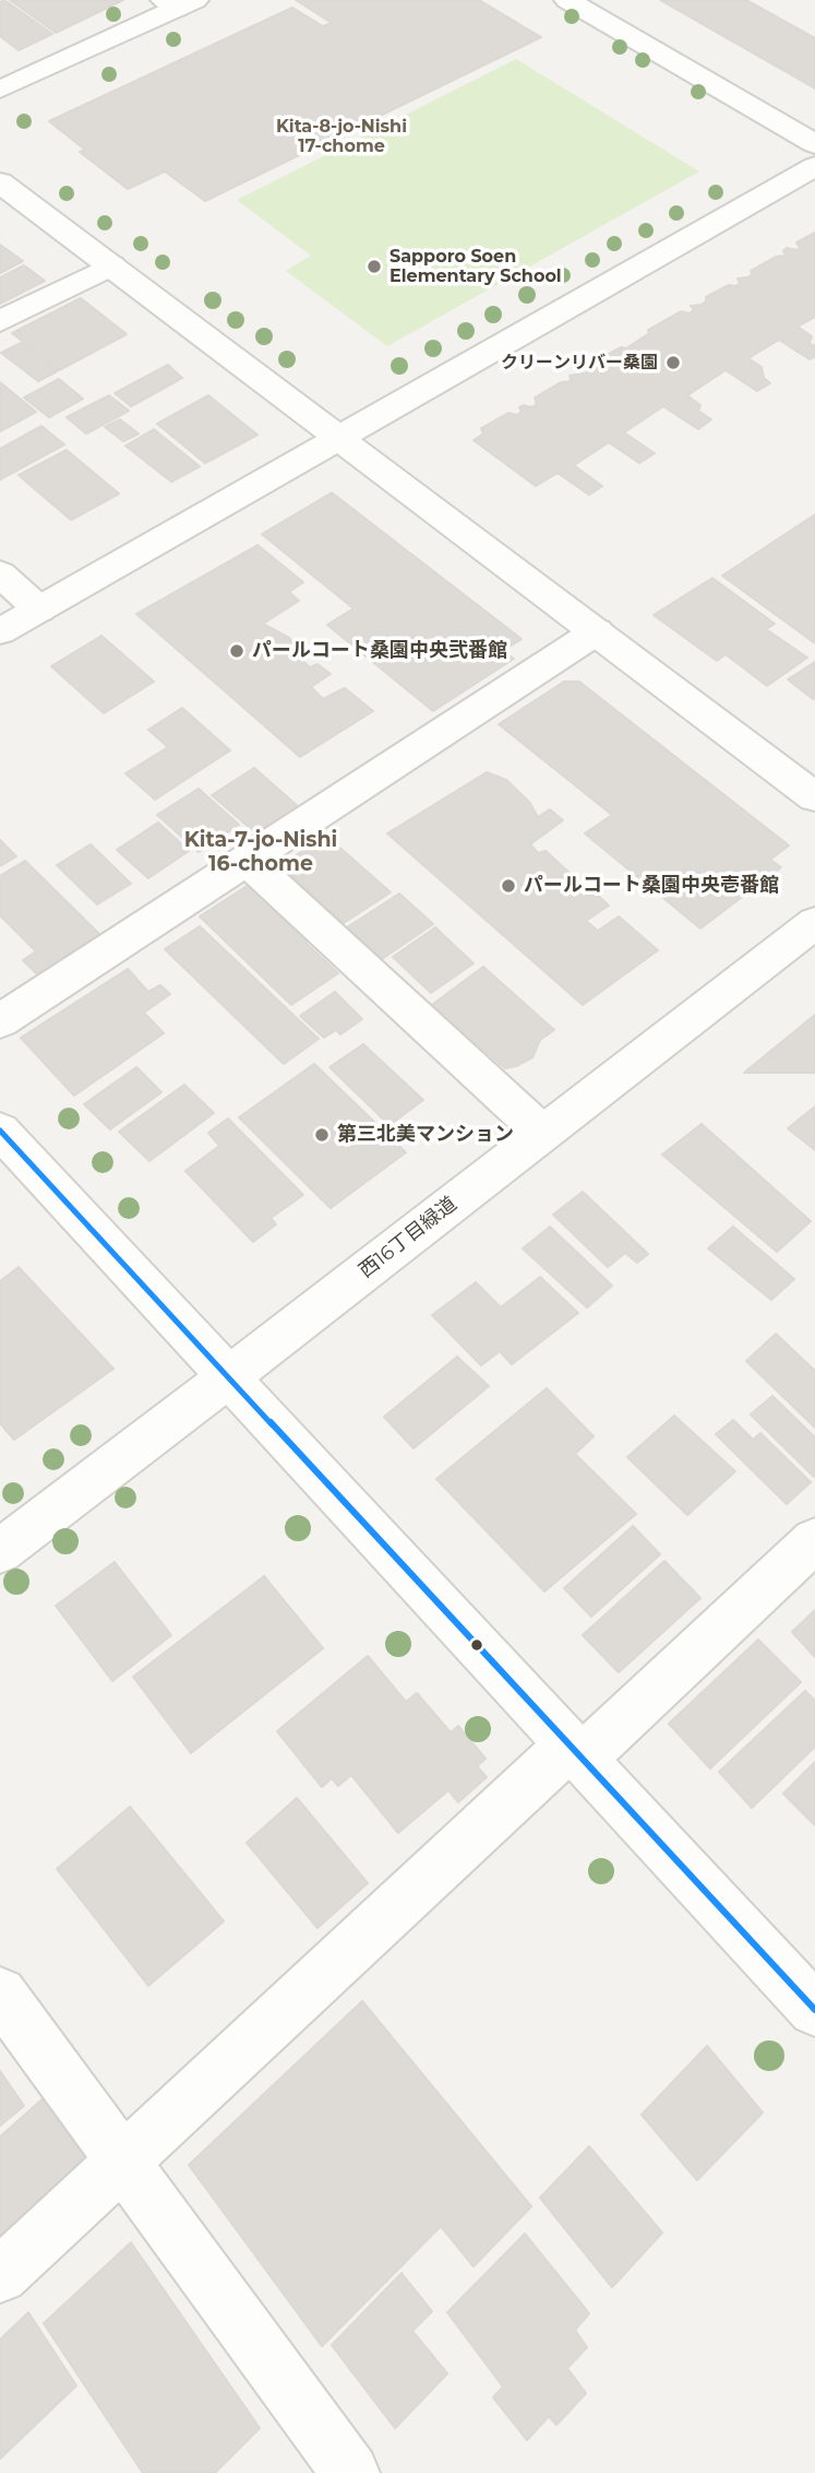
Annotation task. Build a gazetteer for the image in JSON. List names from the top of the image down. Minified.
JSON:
{"streets":{"street":["西16丁目緑道"]},"districts":["Kita-8-jo-Nishi 17-chome","Kita-7-jo-Nishi 16-chome"],"places":["Sapporo Soen Elementary School","クリーンリバー桑園","パールコート桑園中央弐番館","パールコート桑園中央壱番館","第三北美マンション"]}
